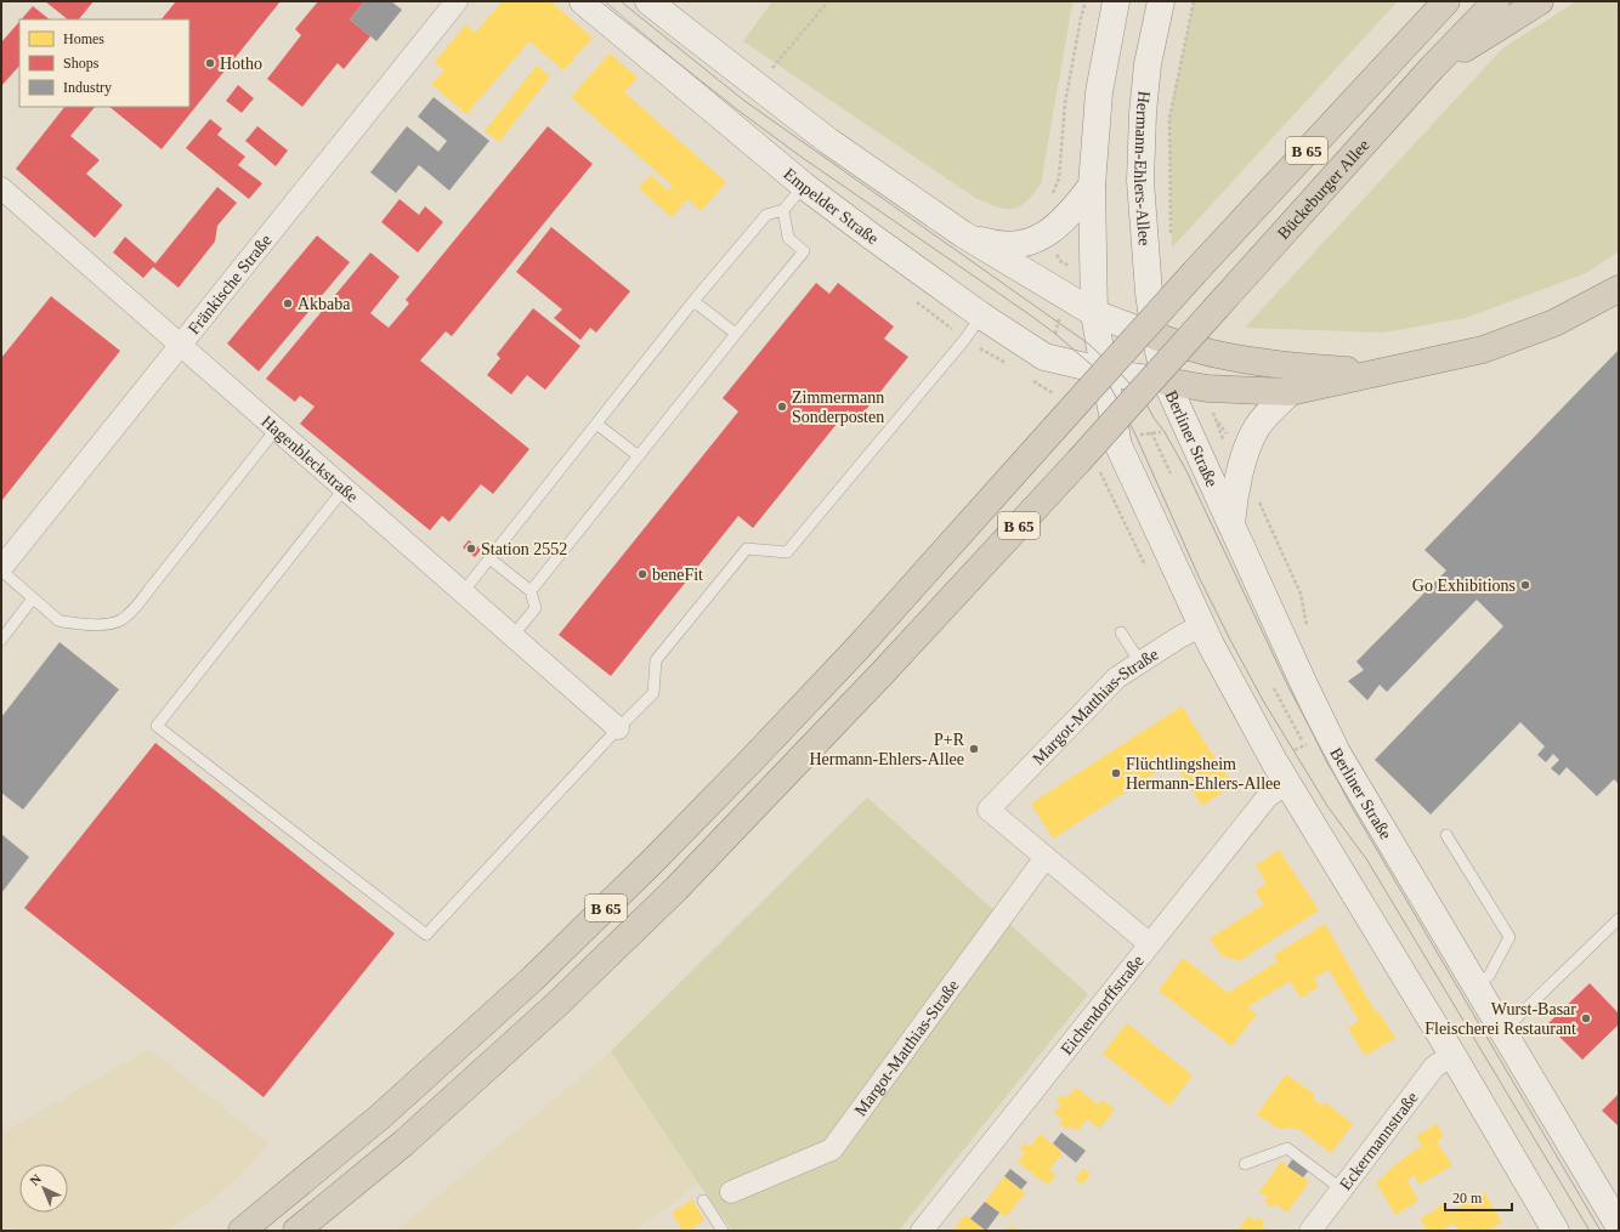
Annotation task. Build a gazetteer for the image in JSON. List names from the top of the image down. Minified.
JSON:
{"streets":{"highway":["B 65","Bückeburger Allee"],"street":["Hermann-Ehlers-Allee","Empelder Straße","Fränkische Straße","Berliner Straße","Hagenbleckstraße","Margot-Matthias-Straße","Eichendorffstraße","Eckermannstraße"]},"crossings":[["Hermann-Ehlers-Allee","Berliner Straße"],["Fränkische Straße","Hagenbleckstraße"],["Margot-Matthias-Straße","Eichendorffstraße"]],"places":["Hotho","Akbaba","Zimmermann Sonderposten","Station 2552","beneFit","Go Exhibitions","P+R Hermann-Ehlers-Allee","Flüchtlingsheim Hermann-Ehlers-Allee","Wurst-Basar Fleischerei Restaurant"],"legend":["Homes","Shops","Industry"],"scale_bar":"20 m","north":"top left"}
